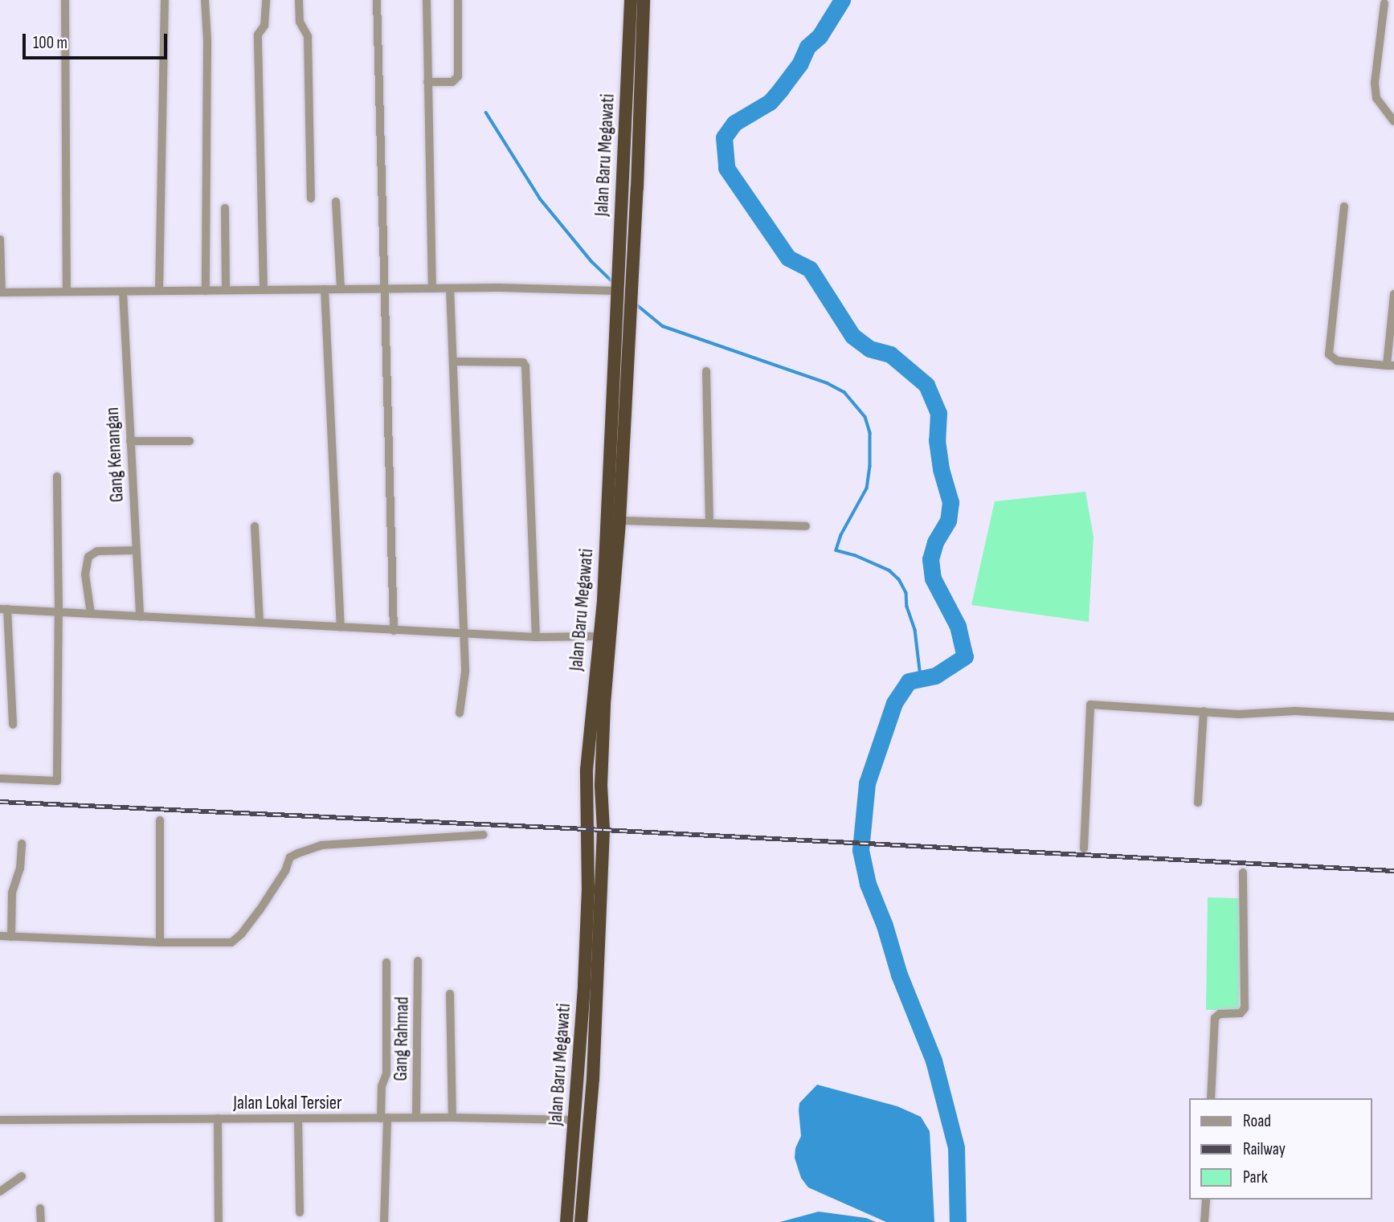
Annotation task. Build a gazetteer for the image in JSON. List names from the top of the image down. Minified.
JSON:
{"streets":{"highway":["Jalan Baru Megawati"],"street":["Gang Kenangan","Gang Rahmad","Jalan Lokal Tersier"]},"crossings":[["Jalan Baru Megawati","Jalan Lokal Tersier"],["Gang Rahmad","Jalan Lokal Tersier"]],"legend":["Road","Railway","Park"],"scale_bar":"100 m"}
